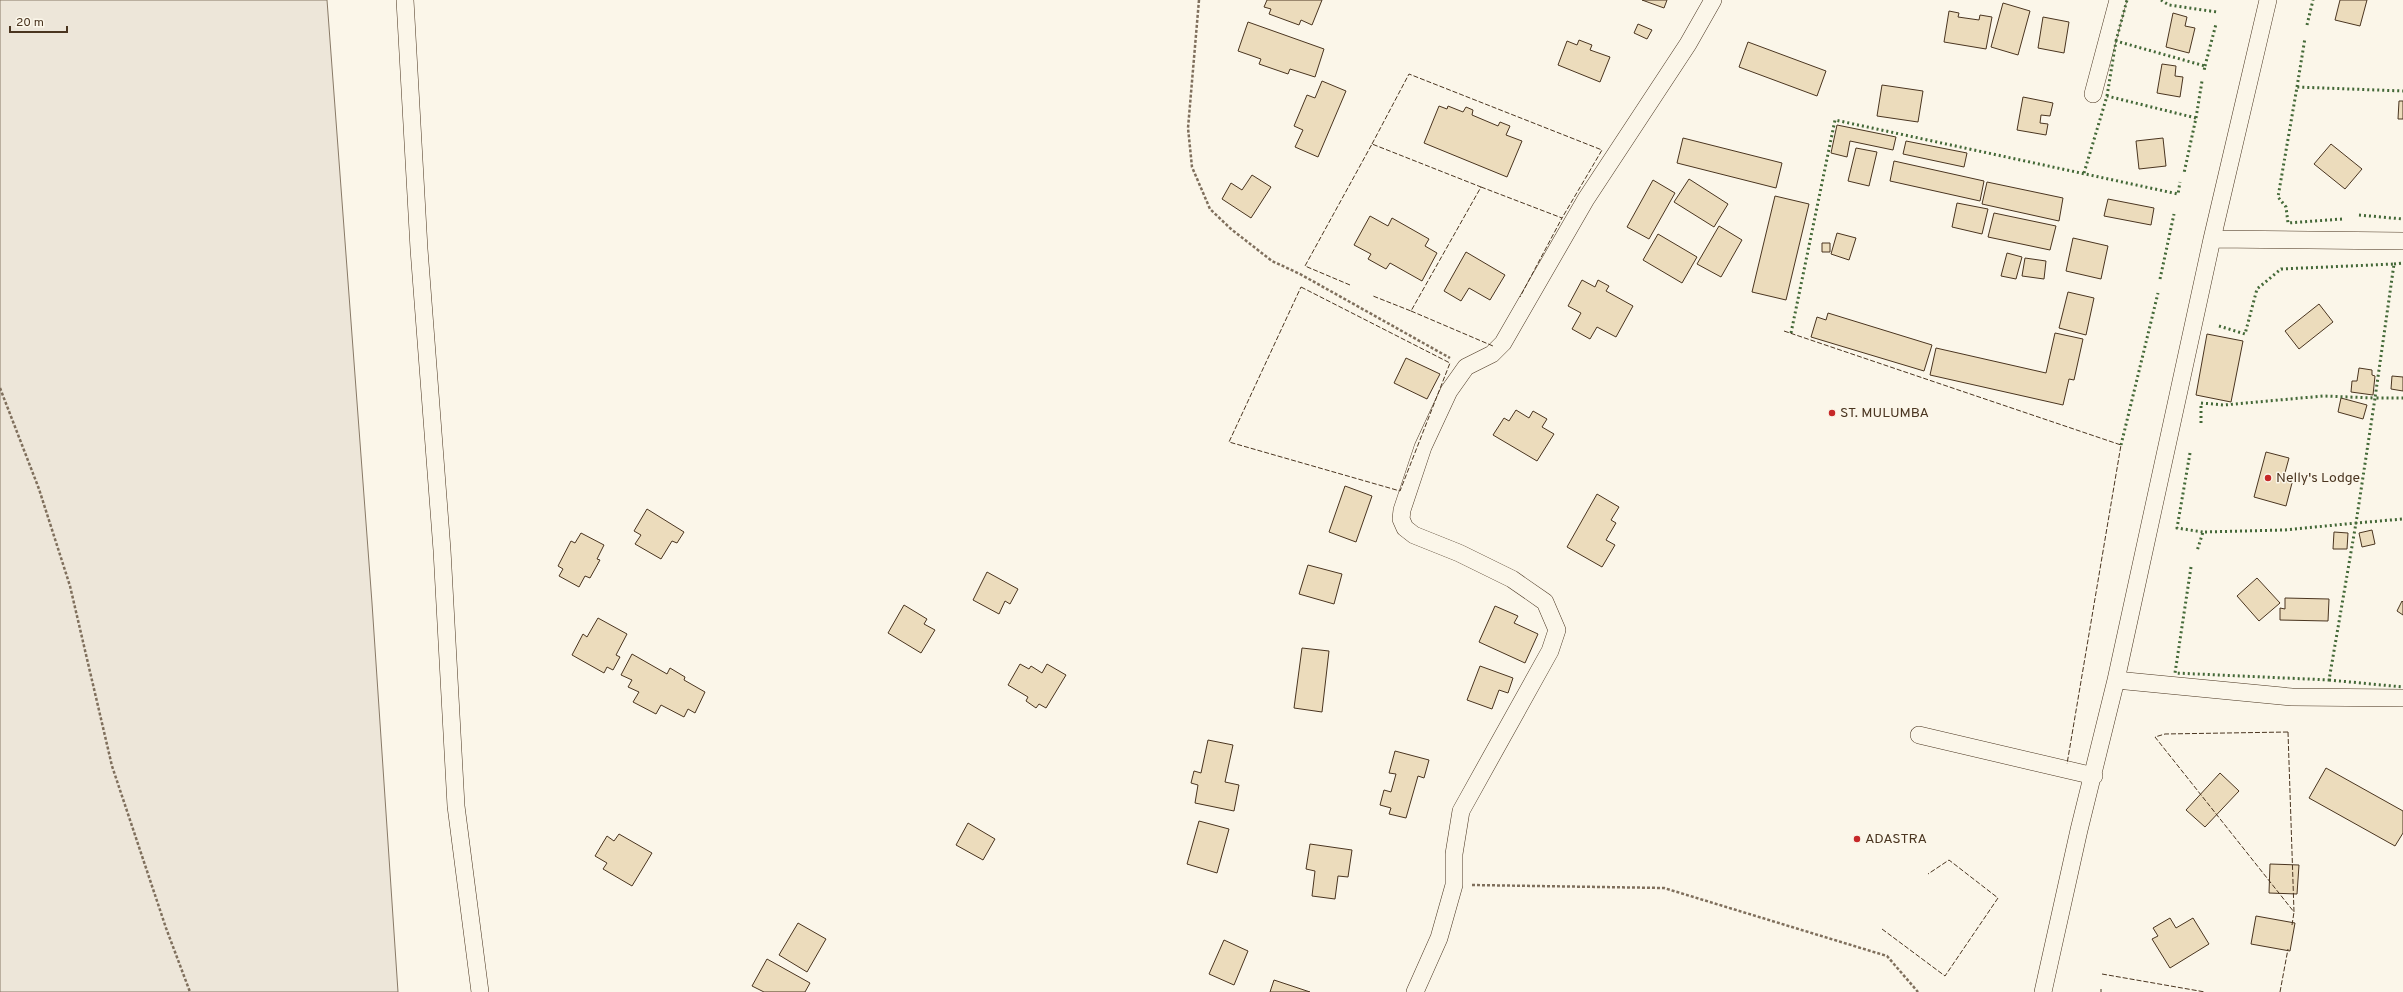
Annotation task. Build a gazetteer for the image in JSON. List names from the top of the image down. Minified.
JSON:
{"places":["ST. MULUMBA","Nelly's Lodge","ADASTRA"],"scale_bar":"20 m"}
